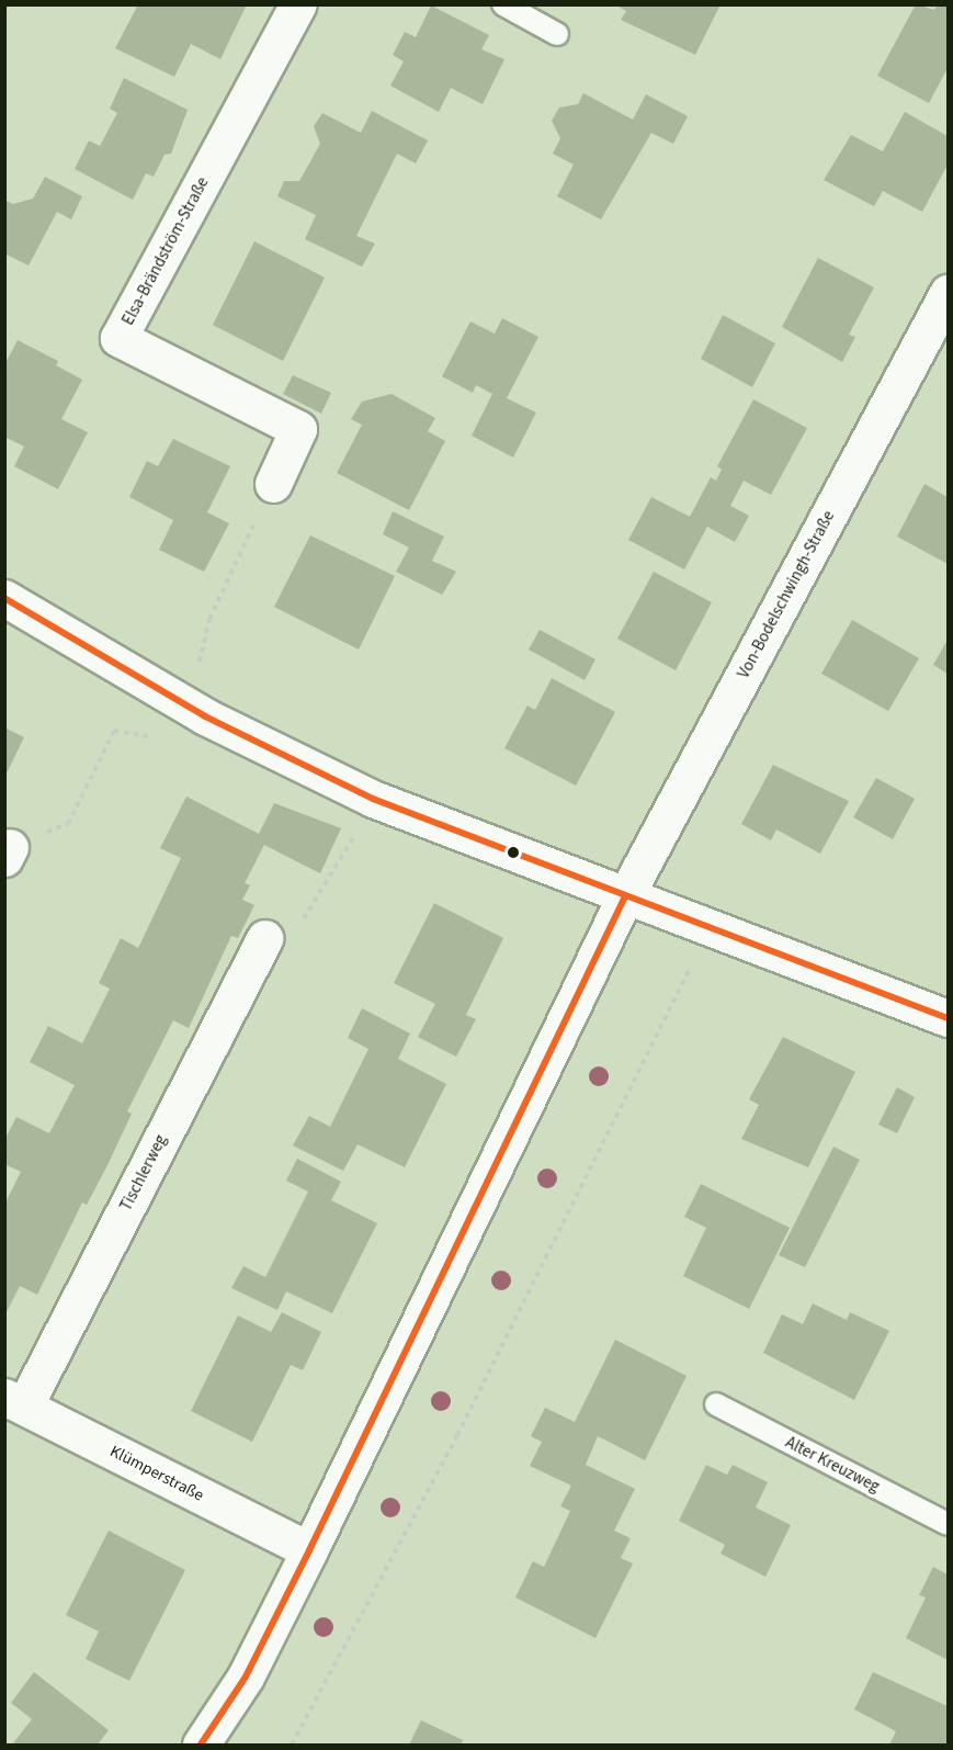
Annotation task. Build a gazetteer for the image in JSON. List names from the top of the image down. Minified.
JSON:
{"streets":{"street":["Elsa-Brändström-Straße","Von-Bodelschwingh-Straße","Tischlerweg","Klümperstraße"],"lane":["Alter Kreuzweg"]},"crossings":[["Von-Bodelschwingh-Straße","Klümperstraße"],["Tischlerweg","Klümperstraße"]]}
